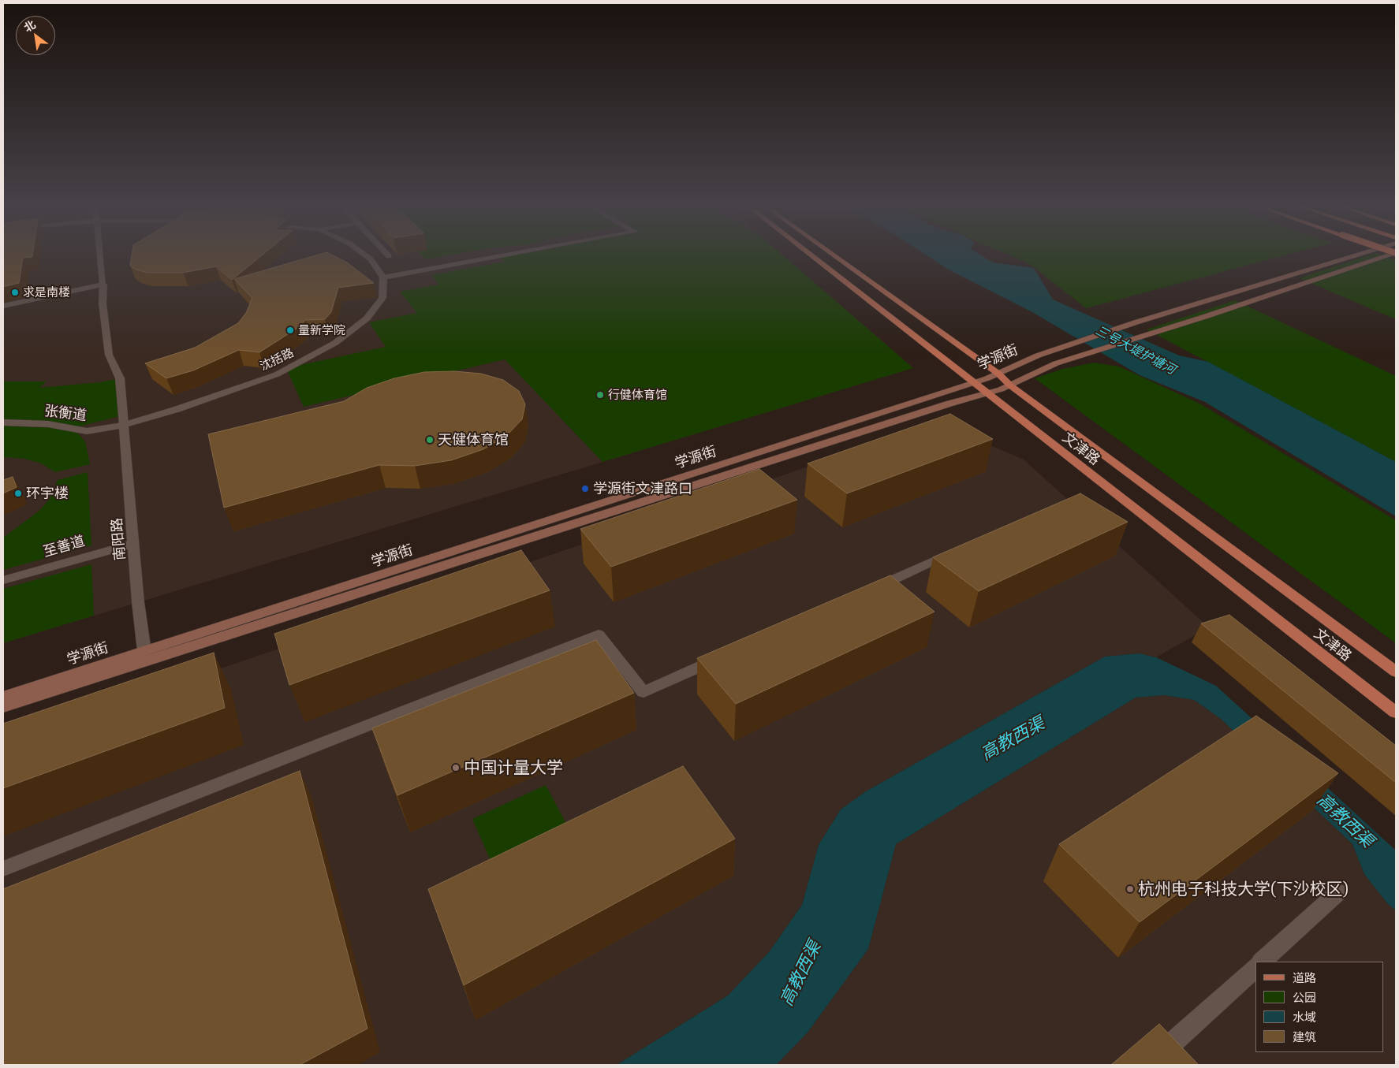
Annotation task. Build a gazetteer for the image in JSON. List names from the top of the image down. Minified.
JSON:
{"streets":{"main road":["学源街","文津路"],"street":["沈括路","张衡道","南阳路","至善道"]},"crossings":[["学源街","文津路"],["学源街","南阳路"],["沈括路","张衡道"],["沈括路","南阳路"],["张衡道","南阳路"],["南阳路","至善道"]],"water":["三号大堤护塘河","高教西渠"],"places":["求是南楼","量新学院","行健体育馆","天健体育馆","学源街文津路口","环宇楼","中国计量大学","杭州电子科技大学(下沙校区)"],"legend":["道路","公园","水域","建筑"],"north":"top left"}
